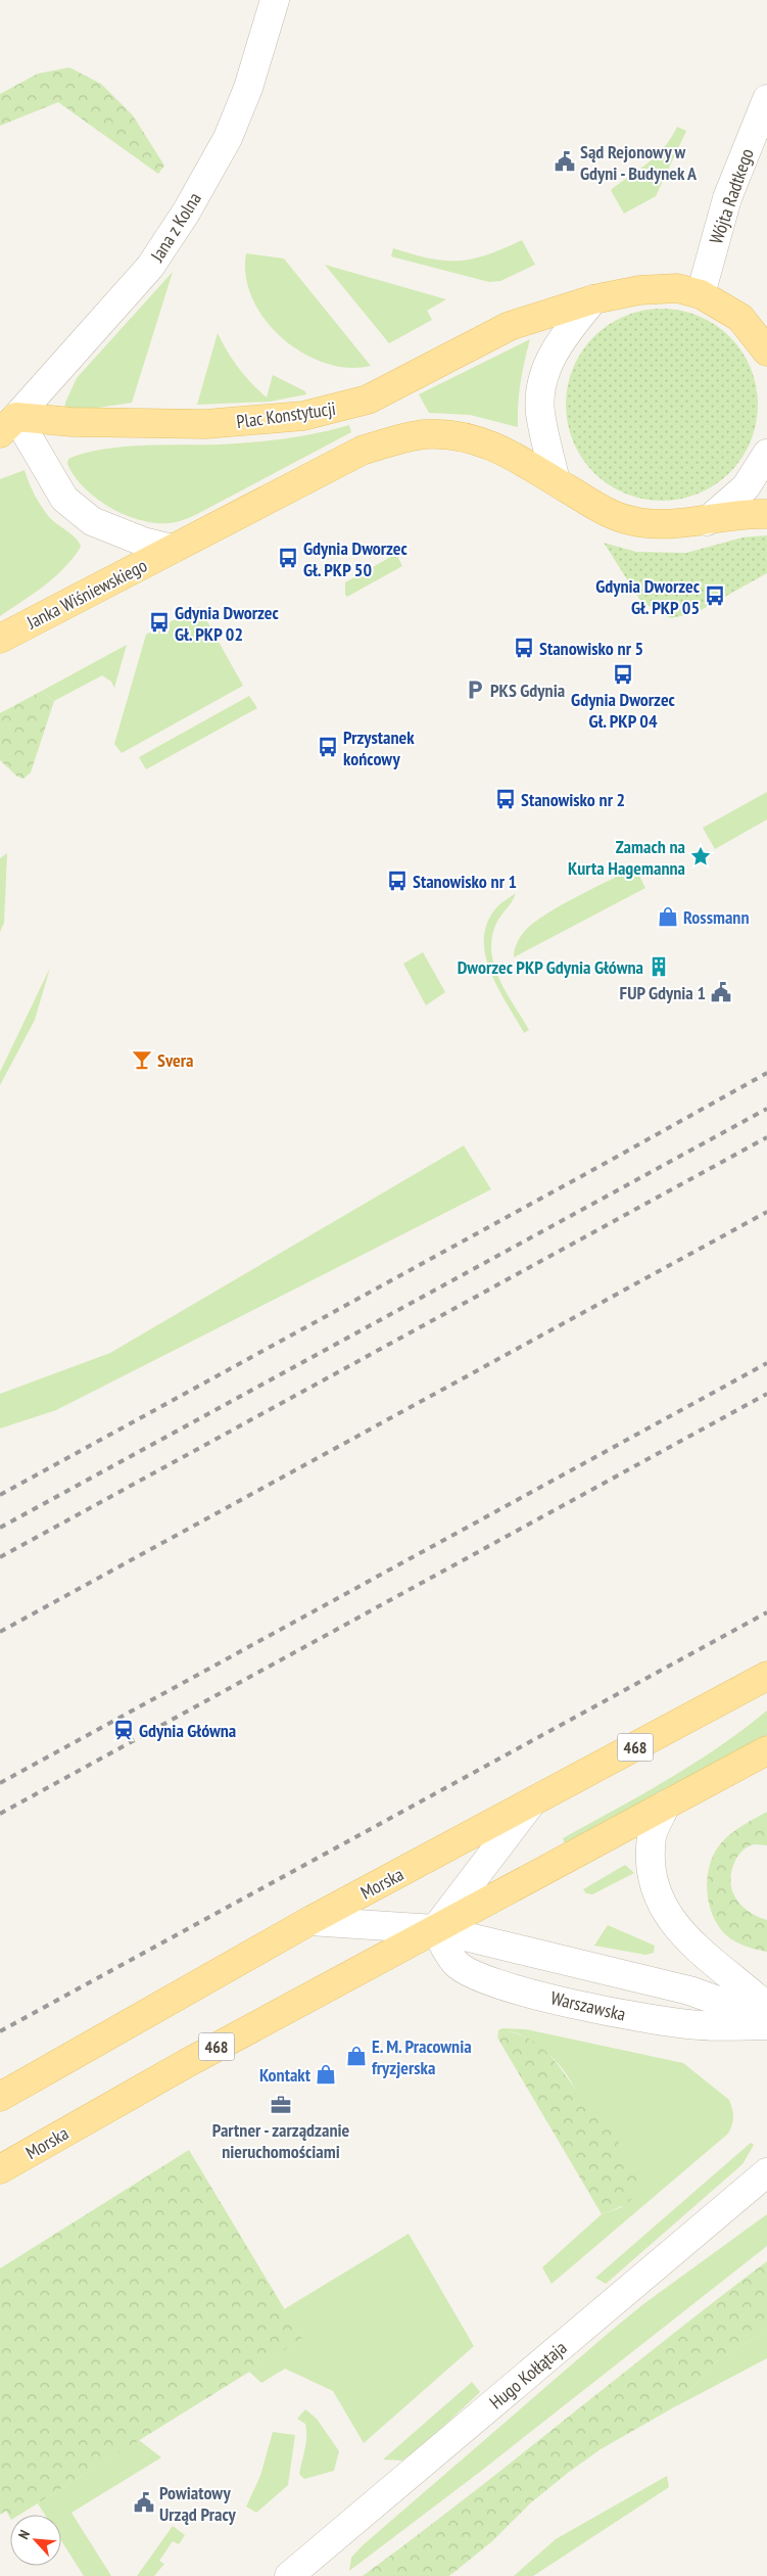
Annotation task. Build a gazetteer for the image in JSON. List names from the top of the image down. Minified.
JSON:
{"streets":{"main road":["Plac Konstytucji","Janka Wiśniewskiego","468","Morska"],"street":["Wójta Radtkego","Jana z Kolna","Warszawska","Hugo Kołłątaja"]},"crossings":[["Wójta Radtkego","Plac Konstytucji"],["Jana z Kolna","Plac Konstytucji"],["Morska","Warszawska"]],"places":{"public building":["Sąd Rejonowy w Gdyni - Budynek A","FUP Gdynia 1","Powiatowy Urząd Pracy"],"bus stop":["Gdynia Dworzec Gł. PKP 50","Gdynia Dworzec Gł. PKP 05","Gdynia Dworzec Gł. PKP 02","Stanowisko nr 5","Gdynia Dworzec Gł. PKP 04","Przystanek końcowy","Stanowisko nr 2","Stanowisko nr 1"],"parking":["PKS Gdynia"],"place":["Zamach na Kurta Hagemanna"],"shop":["Rossmann","E. M. Pracownia fryzjerska","Kontakt"],"building":["Dworzec PKP Gdynia Główna"],"bar":["Svera"],"station":["Gdynia Główna"],"office":["Partner - zarządzanie nieruchomościami"]},"north":"top left"}
